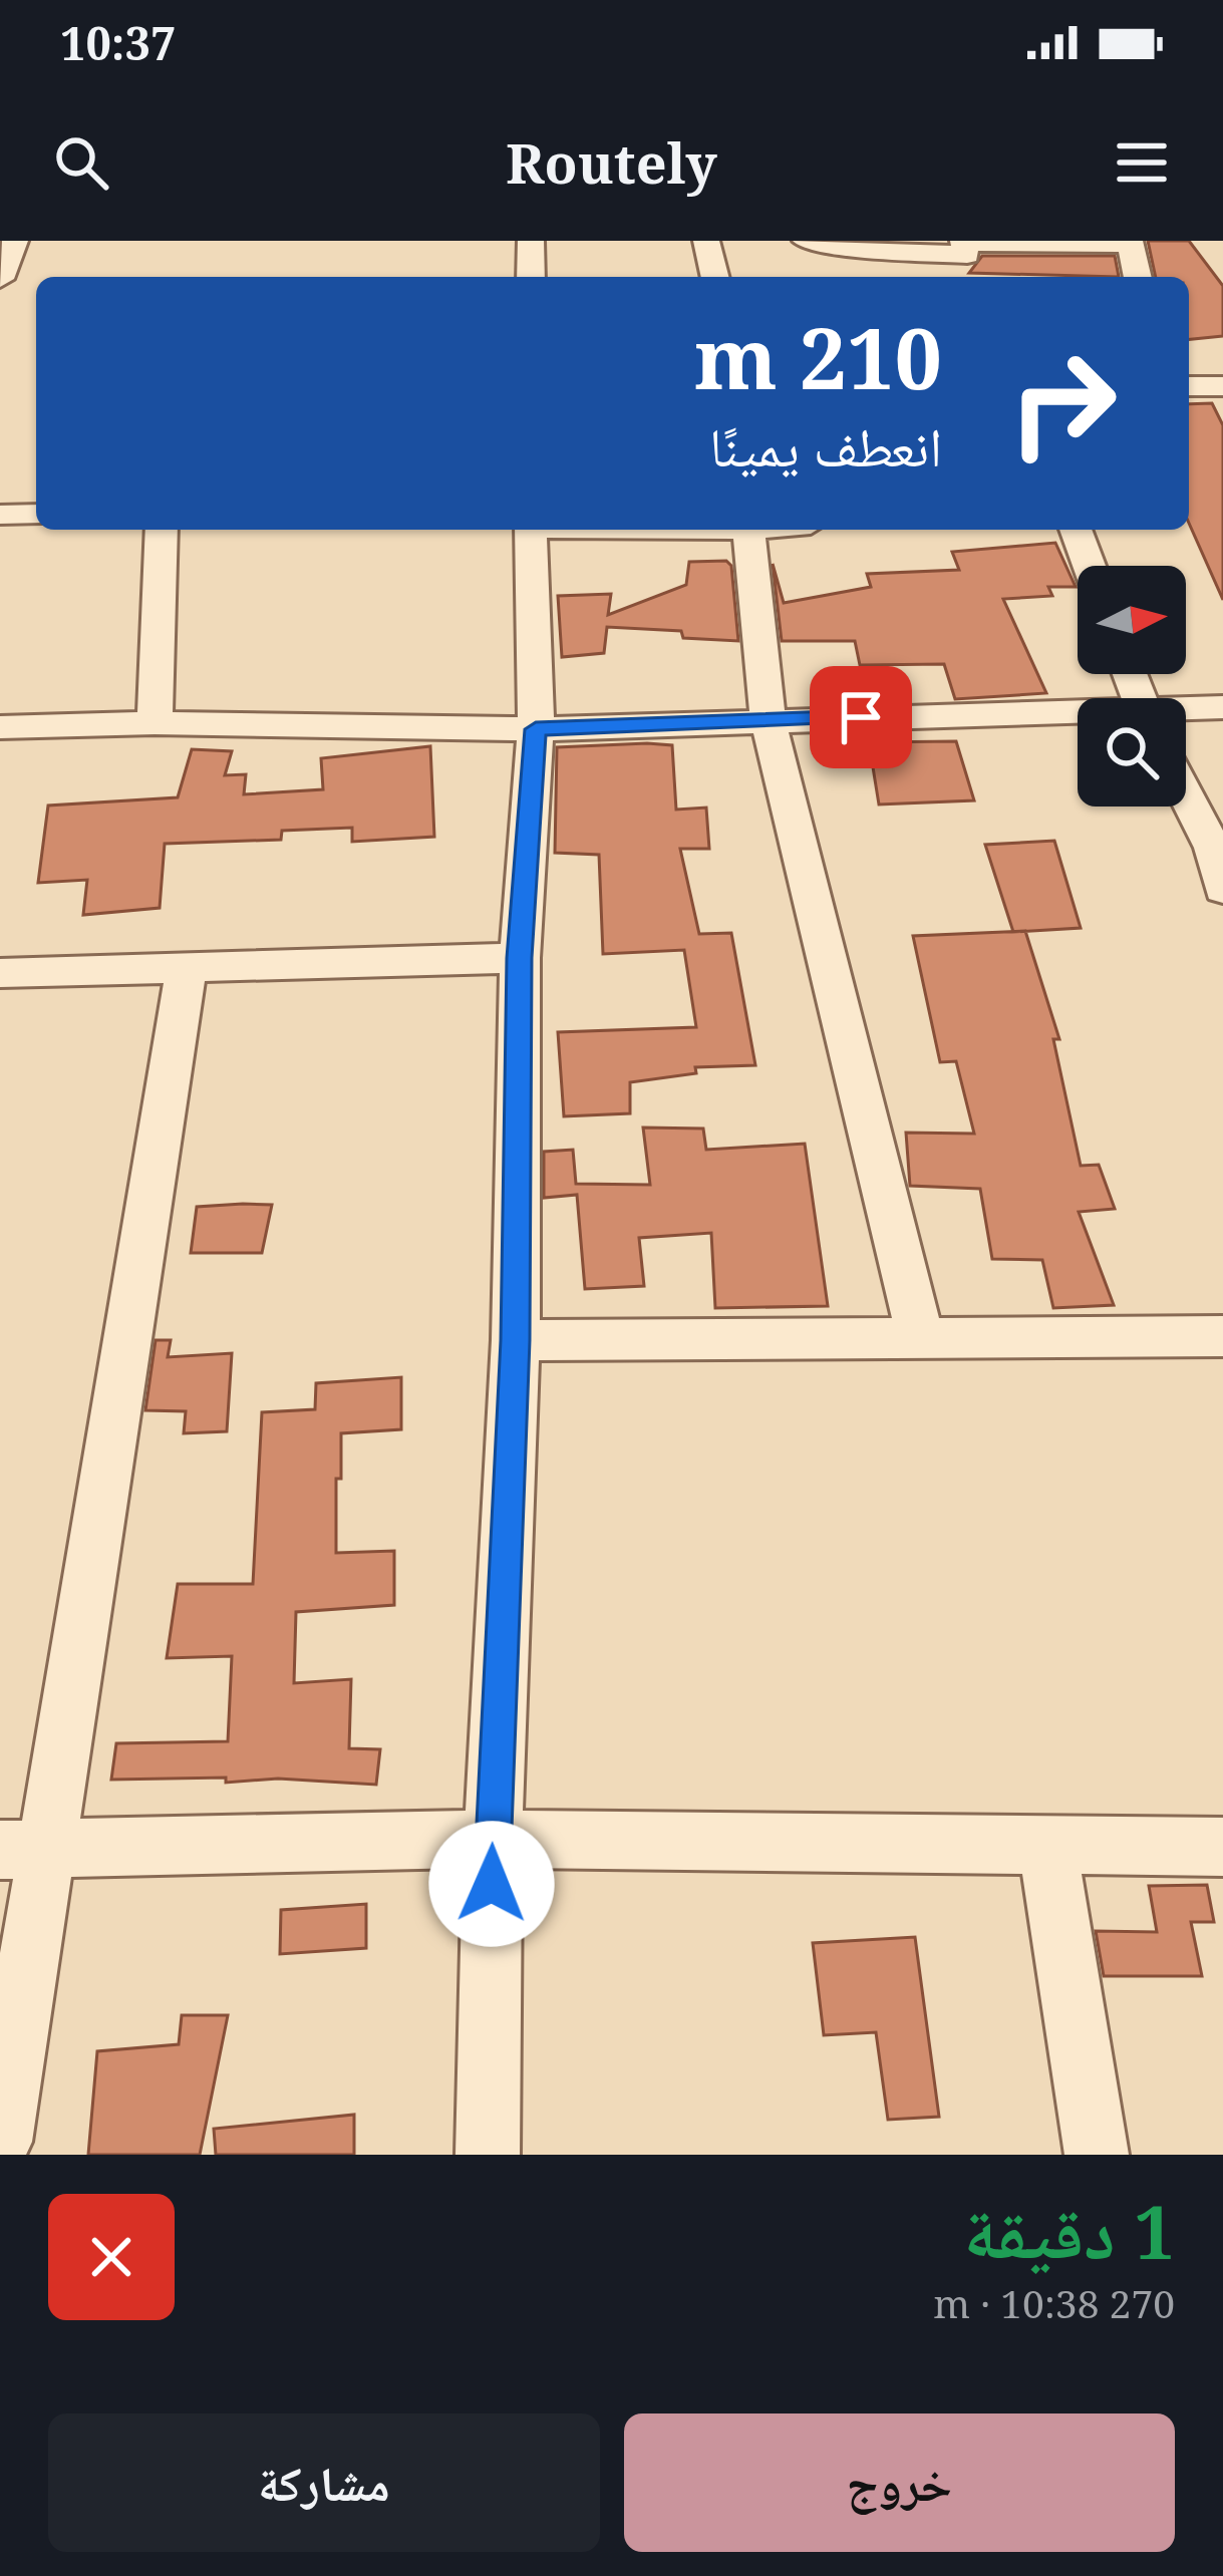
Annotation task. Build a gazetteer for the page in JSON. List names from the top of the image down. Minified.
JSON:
{"north":"right","page":{"status":"10:37","header":"Routely","turn":["210 m","انعطف يمينًا"],"heading":["1 دقيقة","270 m · 10:38"],"buttons":["خروج","مشاركة"]}}
